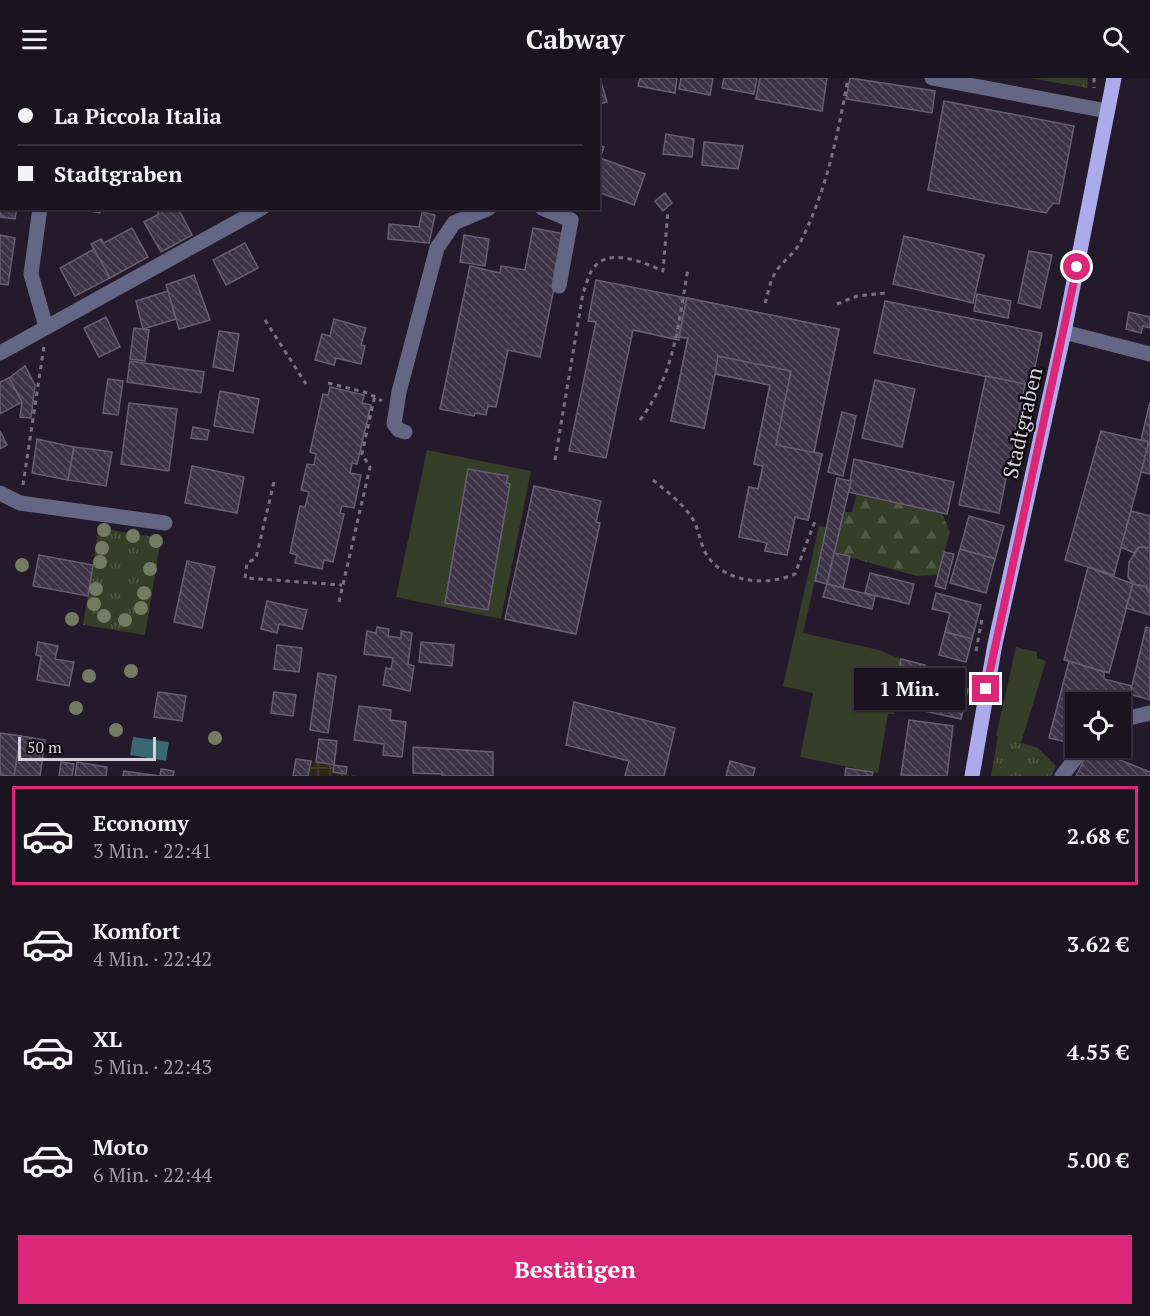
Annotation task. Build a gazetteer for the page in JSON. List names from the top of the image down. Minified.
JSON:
{"streets":{"main road":["Stadtgraben"]},"scale_bar":"50 m","page":{"header":"Cabway","banner":["La Piccola Italia","Stadtgraben"],"bubble":"1 Min.","scale":"50 m","list":[{"name":"Economy","note":"3 Min. · 22:41","value":"2.68 €"},{"name":"Komfort","note":"4 Min. · 22:42","value":"3.62 €"},{"name":"XL","note":"5 Min. · 22:43","value":"4.55 €"},{"name":"Moto","note":"6 Min. · 22:44","value":"5.00 €"}],"buttons":"Bestätigen"}}
